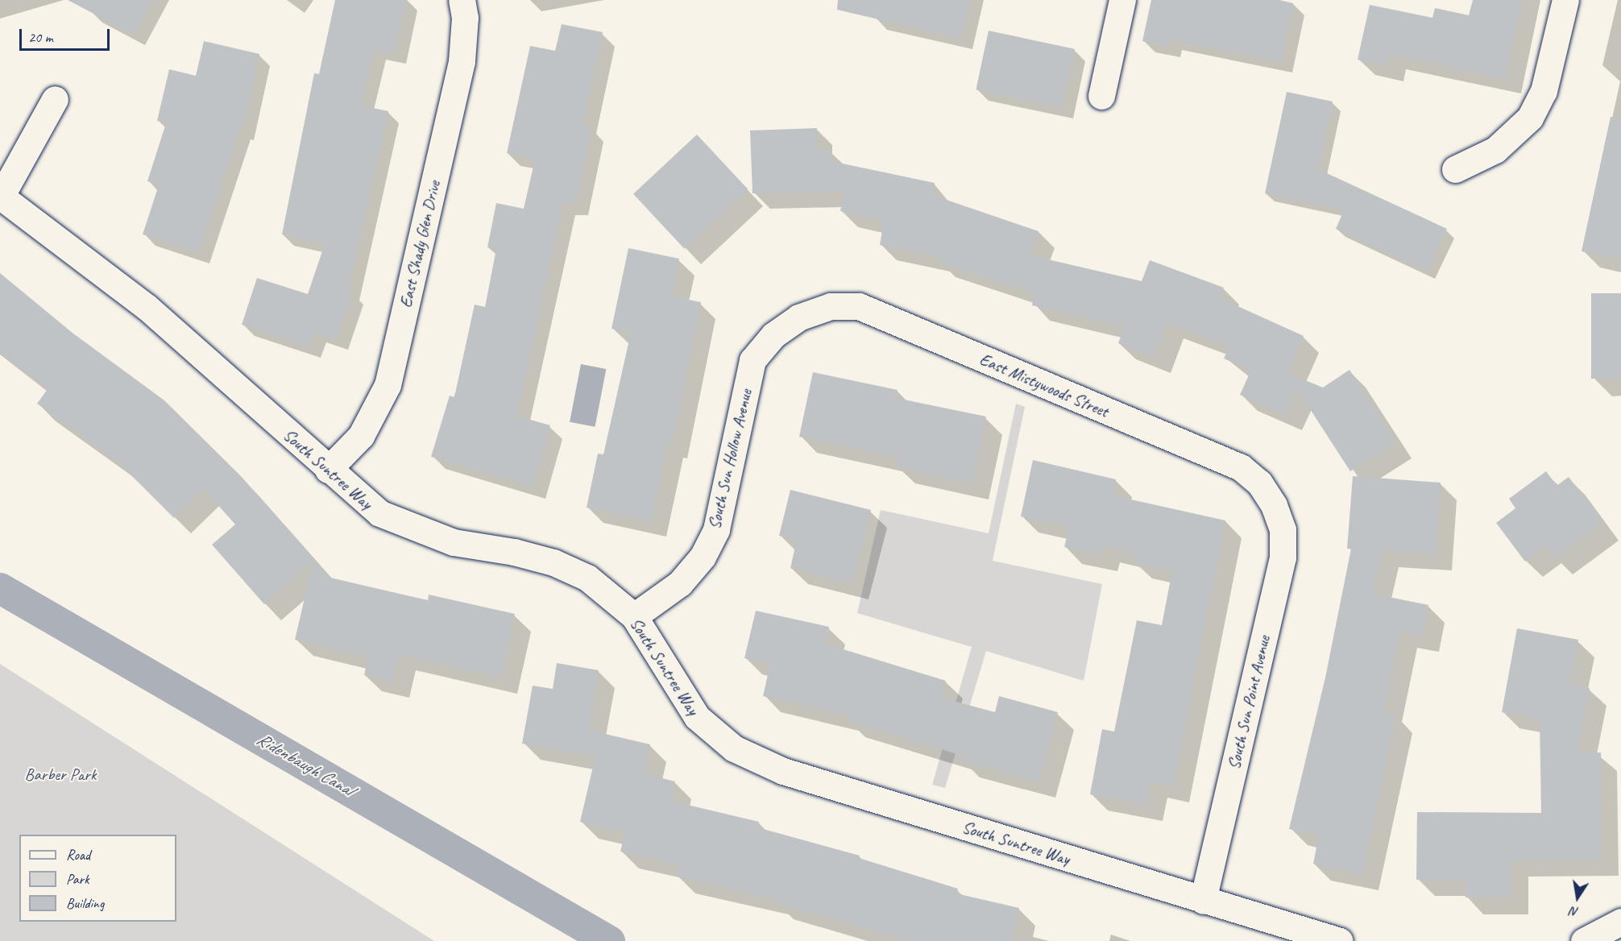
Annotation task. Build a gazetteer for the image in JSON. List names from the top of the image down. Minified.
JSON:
{"streets":{"street":["East Shady Glen Drive","East Mistywoods Street","South Sun Hollow Avenue","South Suntree Way","South Sun Point Avenue"]},"crossings":[["East Shady Glen Drive","South Suntree Way"],["East Mistywoods Street","South Sun Hollow Avenue"],["East Mistywoods Street","South Sun Point Avenue"],["South Sun Hollow Avenue","South Suntree Way"],["South Suntree Way","South Sun Point Avenue"]],"water":["Ridenbaugh Canal"],"parks":["Barber Park"],"legend":["Road","Park","Building"],"scale_bar":"20 m","north":"bottom"}
